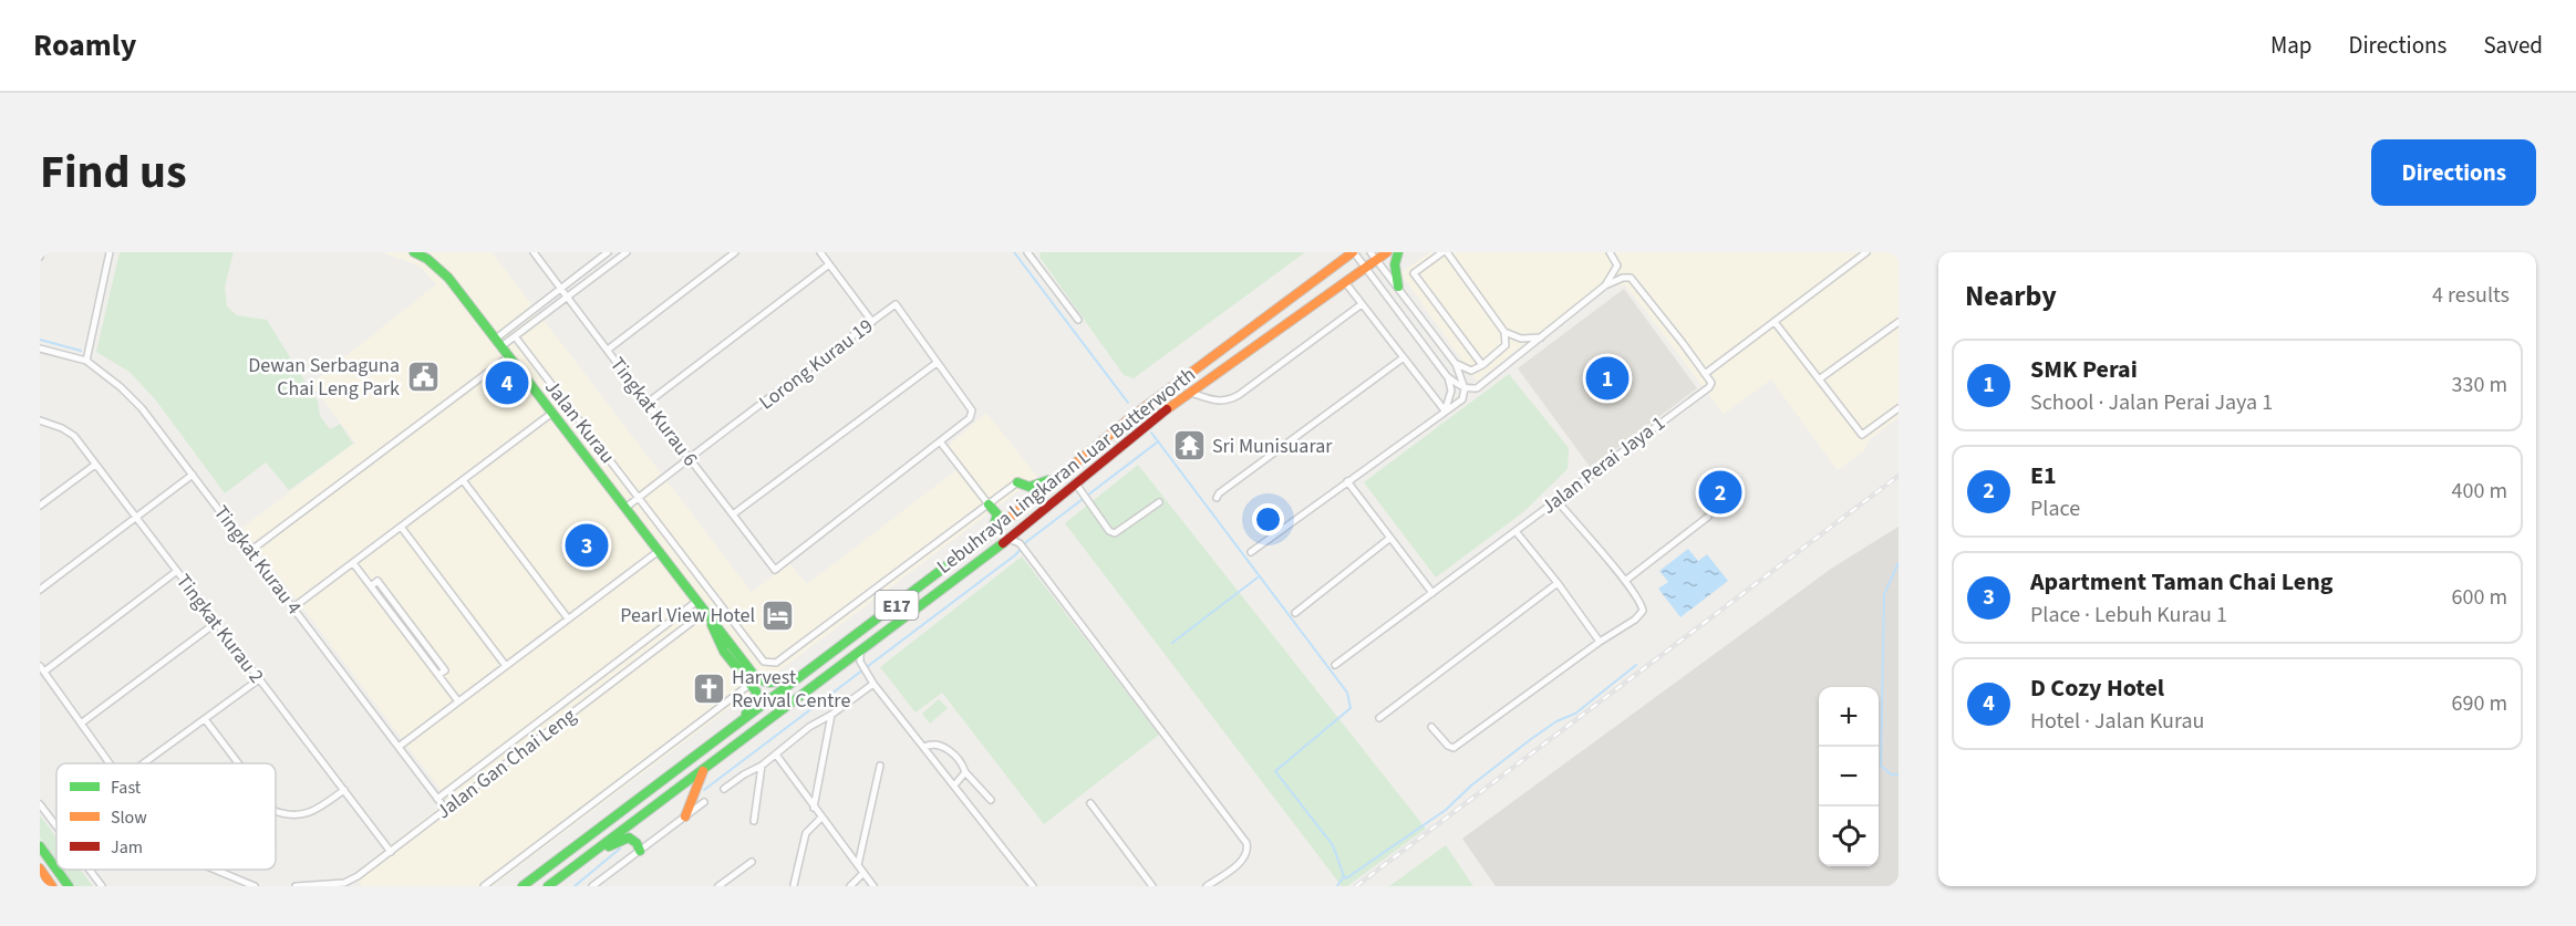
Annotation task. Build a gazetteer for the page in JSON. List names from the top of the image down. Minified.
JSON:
{"streets":{"main road":["Jalan Kurau","Lebuhraya Lingkaran Luar Butterworth","E17"],"street":["Lorong Kurau 19","Tingkat Kurau 6","Jalan Perai Jaya 1","Tingkat Kurau 4","Tingkat Kurau 2","Jalan Gan Chai Leng"]},"crossings":[["Lorong Kurau 19","Tingkat Kurau 6"],["Lorong Kurau 19","Jalan Kurau"],["Jalan Kurau","Lebuhraya Lingkaran Luar Butterworth"],["Jalan Kurau","Jalan Gan Chai Leng"],["Tingkat Kurau 4","Jalan Gan Chai Leng"],["Tingkat Kurau 2","Jalan Gan Chai Leng"]],"places":{"public building":["Dewan Serbaguna Chai Leng Park"],"temple":["Sri Munisuarar"],"hotel":["Pearl View Hotel"],"church":["Harvest Revival Centre"]},"legend":["Fast","Slow","Jam"],"page":{"header":"Roamly","nav":["Map","Directions","Saved"],"title":"Find us","buttons":"Directions","heading":["Nearby","4 results"],"list":[{"mark":"1","name":"SMK Perai","note":"School · Jalan Perai Jaya 1","value":"330 m"},{"mark":"2","name":"E1","note":"Place","value":"400 m"},{"mark":"3","name":"Apartment Taman Chai Leng","note":"Place · Lebuh Kurau 1","value":"600 m"},{"mark":"4","name":"D Cozy Hotel","note":"Hotel · Jalan Kurau","value":"690 m"}],"pins":["1","4","2","3"],"map_buttons":["+","−"]}}
